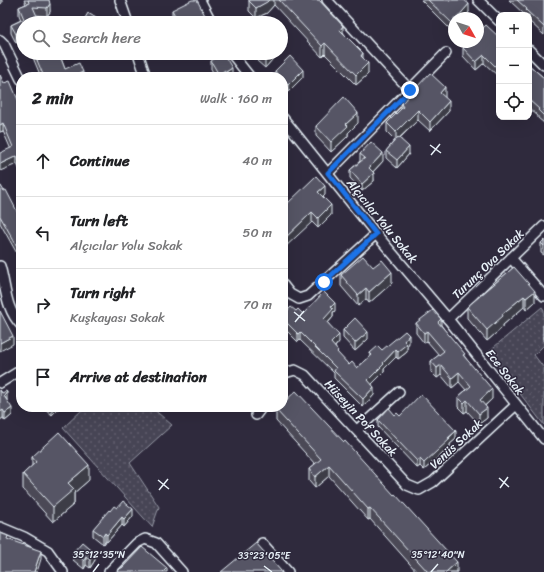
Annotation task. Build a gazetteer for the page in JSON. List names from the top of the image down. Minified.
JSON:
{"streets":{"street":["Alçıcılar Yolu Sokak","Turunç Ova Sokak","Ece Sokak","Hüseyin Pof Sokak","Venüs Sokak"]},"crossings":[["Alçıcılar Yolu Sokak","Turunç Ova Sokak"],["Alçıcılar Yolu Sokak","Ece Sokak"],["Turunç Ova Sokak","Ece Sokak"],["Ece Sokak","Venüs Sokak"],["Hüseyin Pof Sokak","Venüs Sokak"]],"north":"bottom right","page":{"map_buttons":["+","−"],"search":"Search here","heading":["2 min","Walk · 160 m"],"list":[["Continue","40 m"],["Turn left","Alçıcılar Yolu Sokak","50 m"],["Turn right","Kuşkayası Sokak","70 m"],"Arrive at destination"]},"coordinates":["35°12'35\"N","35°12'40\"N","33°23'05\"E"]}
